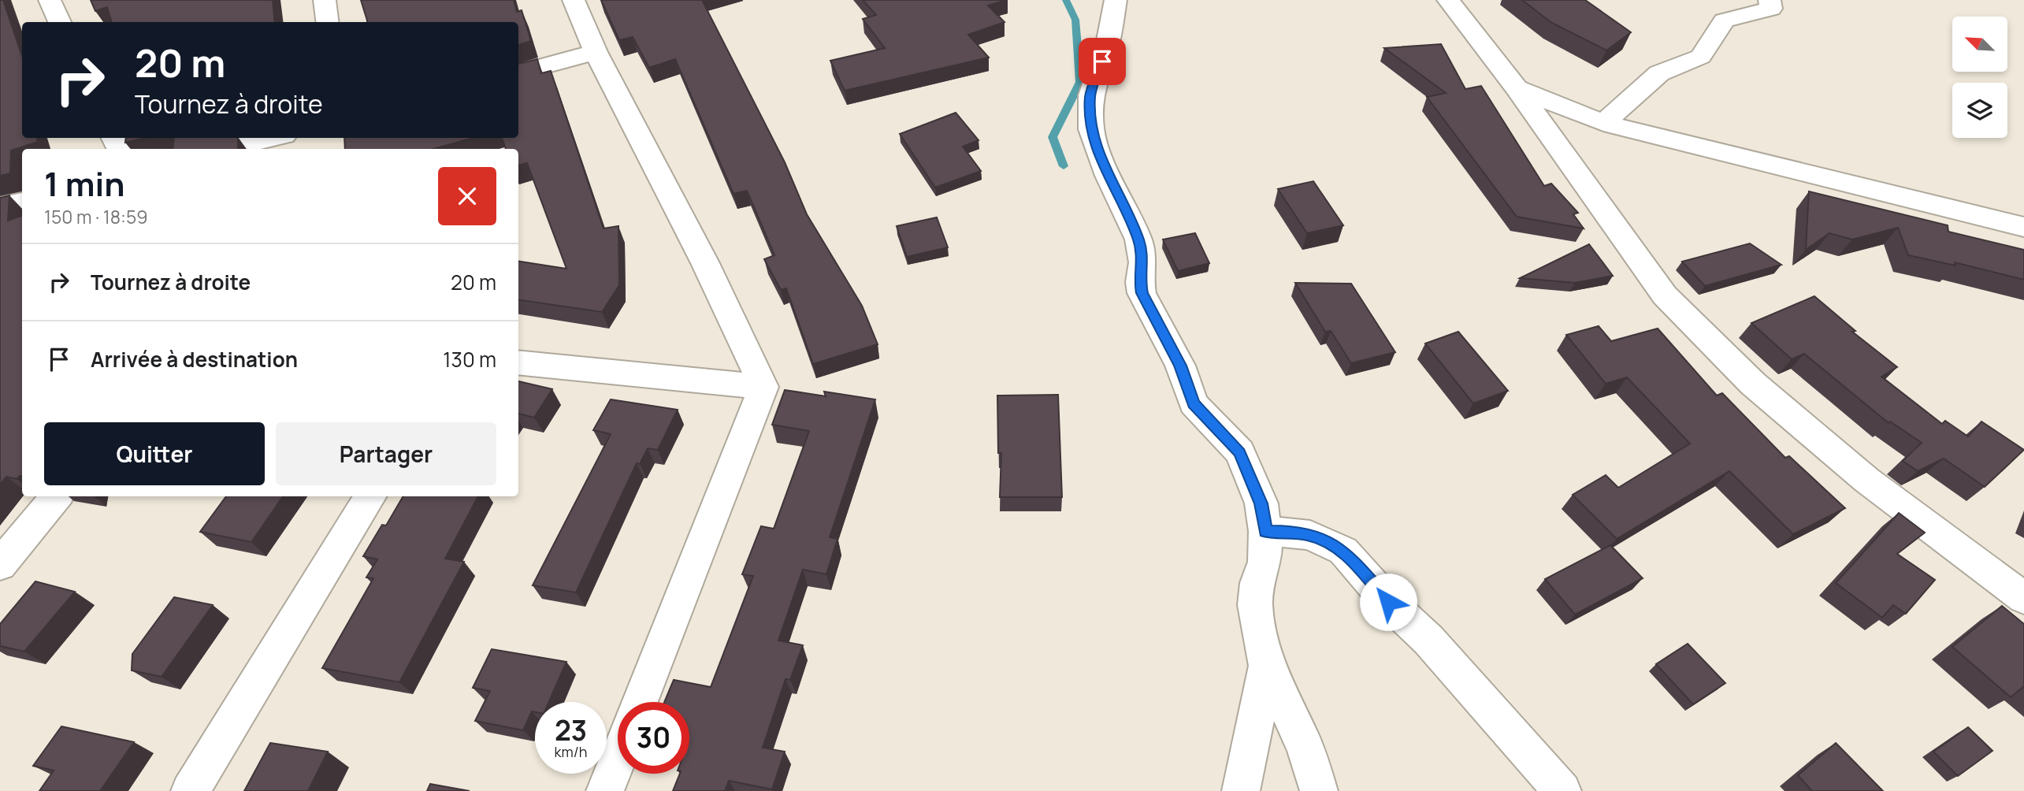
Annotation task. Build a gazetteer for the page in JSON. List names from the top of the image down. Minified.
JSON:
{"north":"top left","page":{"turn":["20 m","Tournez à droite"],"heading":["1 min","150 m · 18:59"],"list":[{"name":"Tournez à droite","value":"20 m"},{"name":"Arrivée à destination","value":"130 m"}],"buttons":["Quitter","Partager"],"speed":"23 km/h","limit":"30"}}
